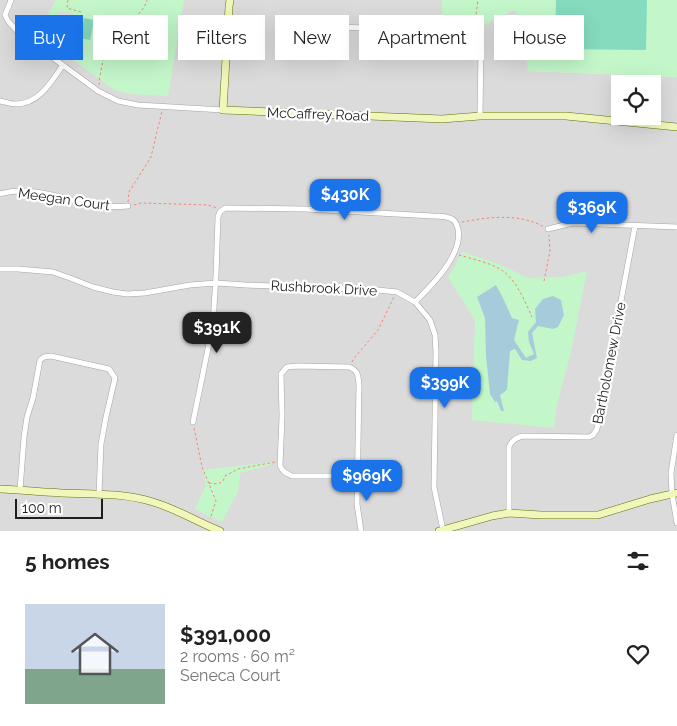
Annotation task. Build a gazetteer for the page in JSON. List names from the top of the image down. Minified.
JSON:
{"streets":{"street":["McCaffrey Road","Meegan Court","Rushbrook Drive","Bartholomew Drive"]},"scale_bar":"100 m","page":{"chip":["Buy","Rent","Filters","New","Apartment","House"],"price":["$430K","$369K","$391K","$399K","$969K"],"scale":"100 m","heading":"5 homes","list":[{"name":"$391,000","note":"2 rooms · 60 m² · Seneca Court"}]}}
